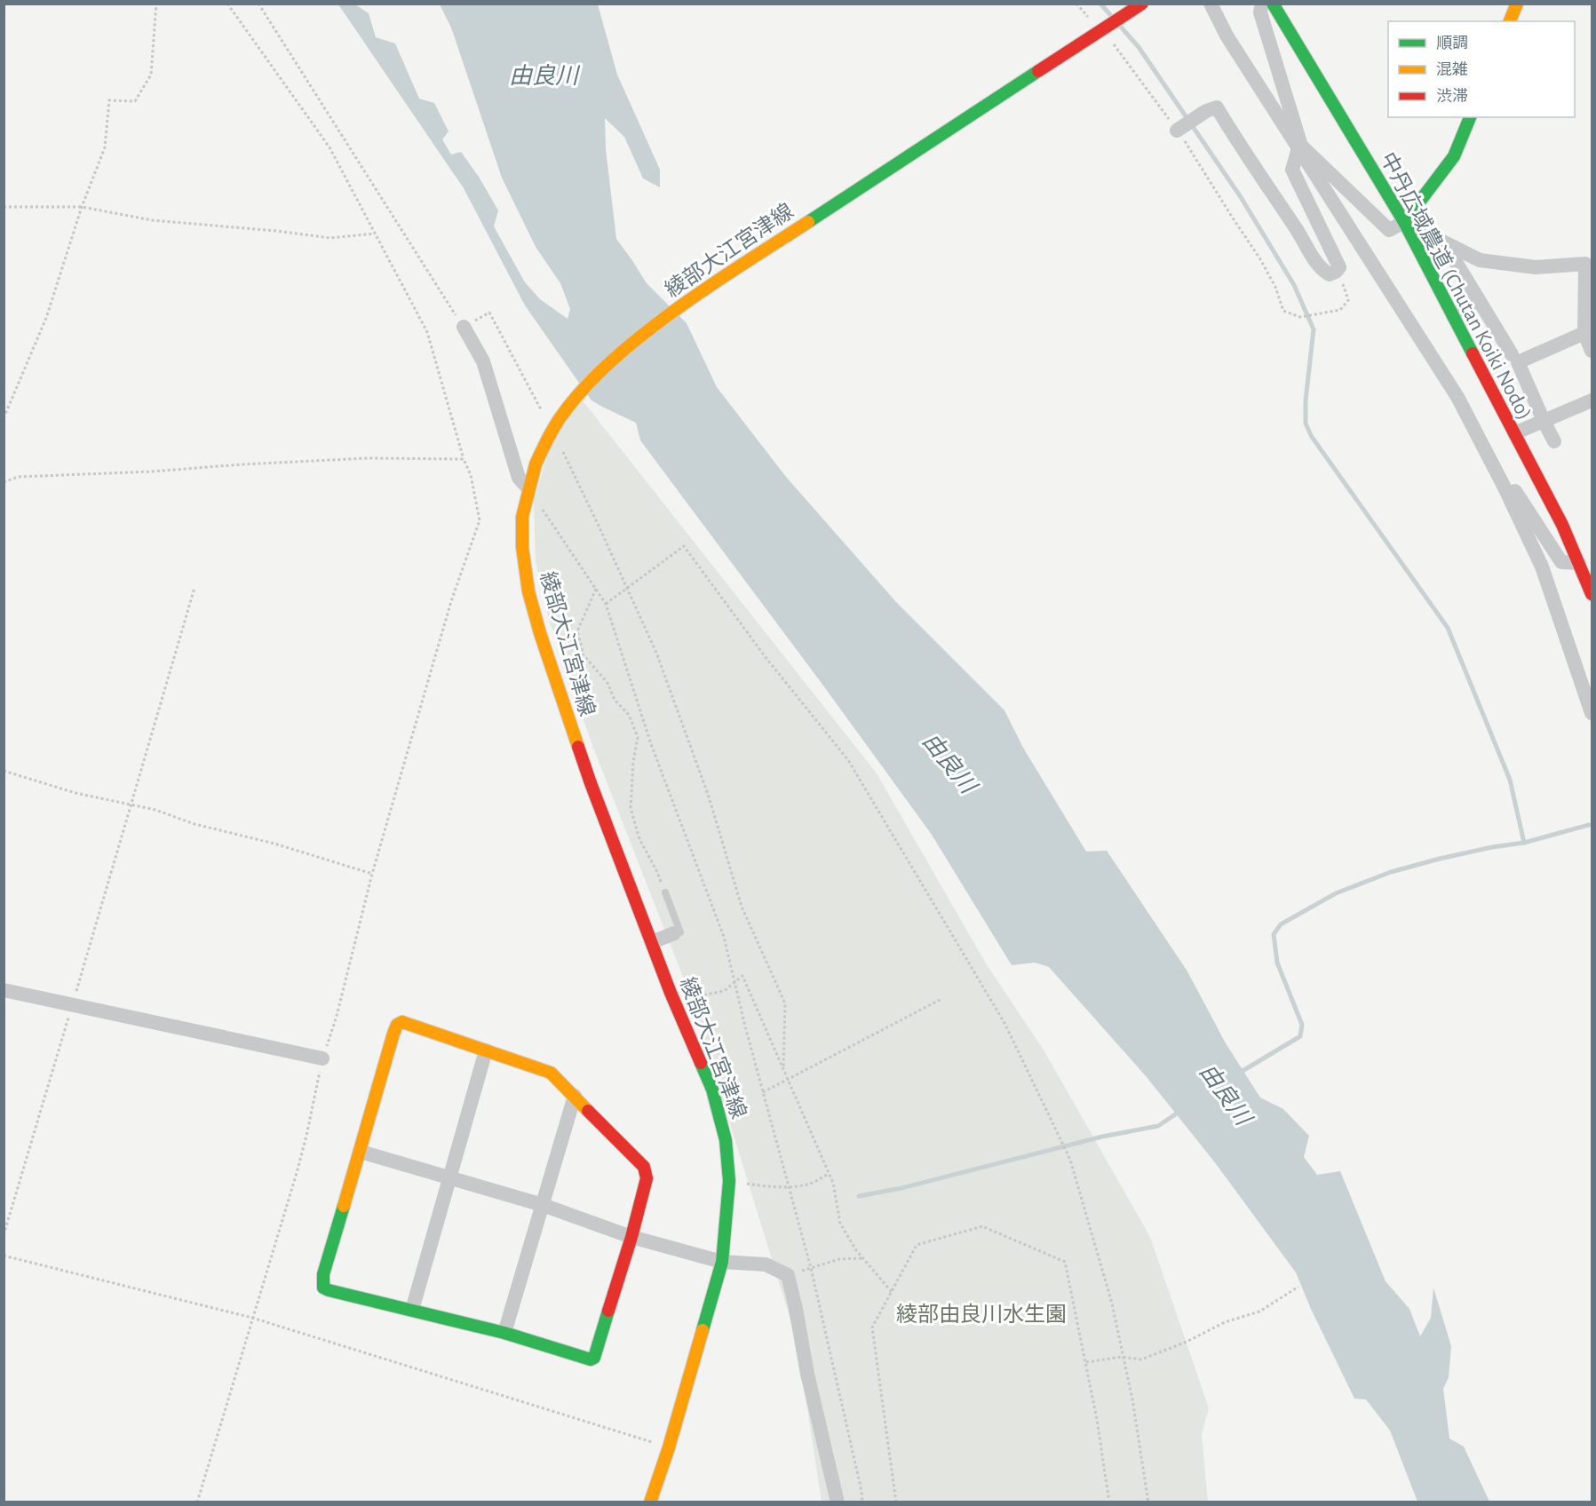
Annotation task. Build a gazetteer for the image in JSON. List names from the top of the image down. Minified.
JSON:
{"streets":{"street":["綾部大江宮津線","中丹広域農道 (Chutan Koiki Nodo)"]},"water":["由良川"],"parks":["綾部由良川水生園"],"legend":["順調","混雑","渋滞"]}
